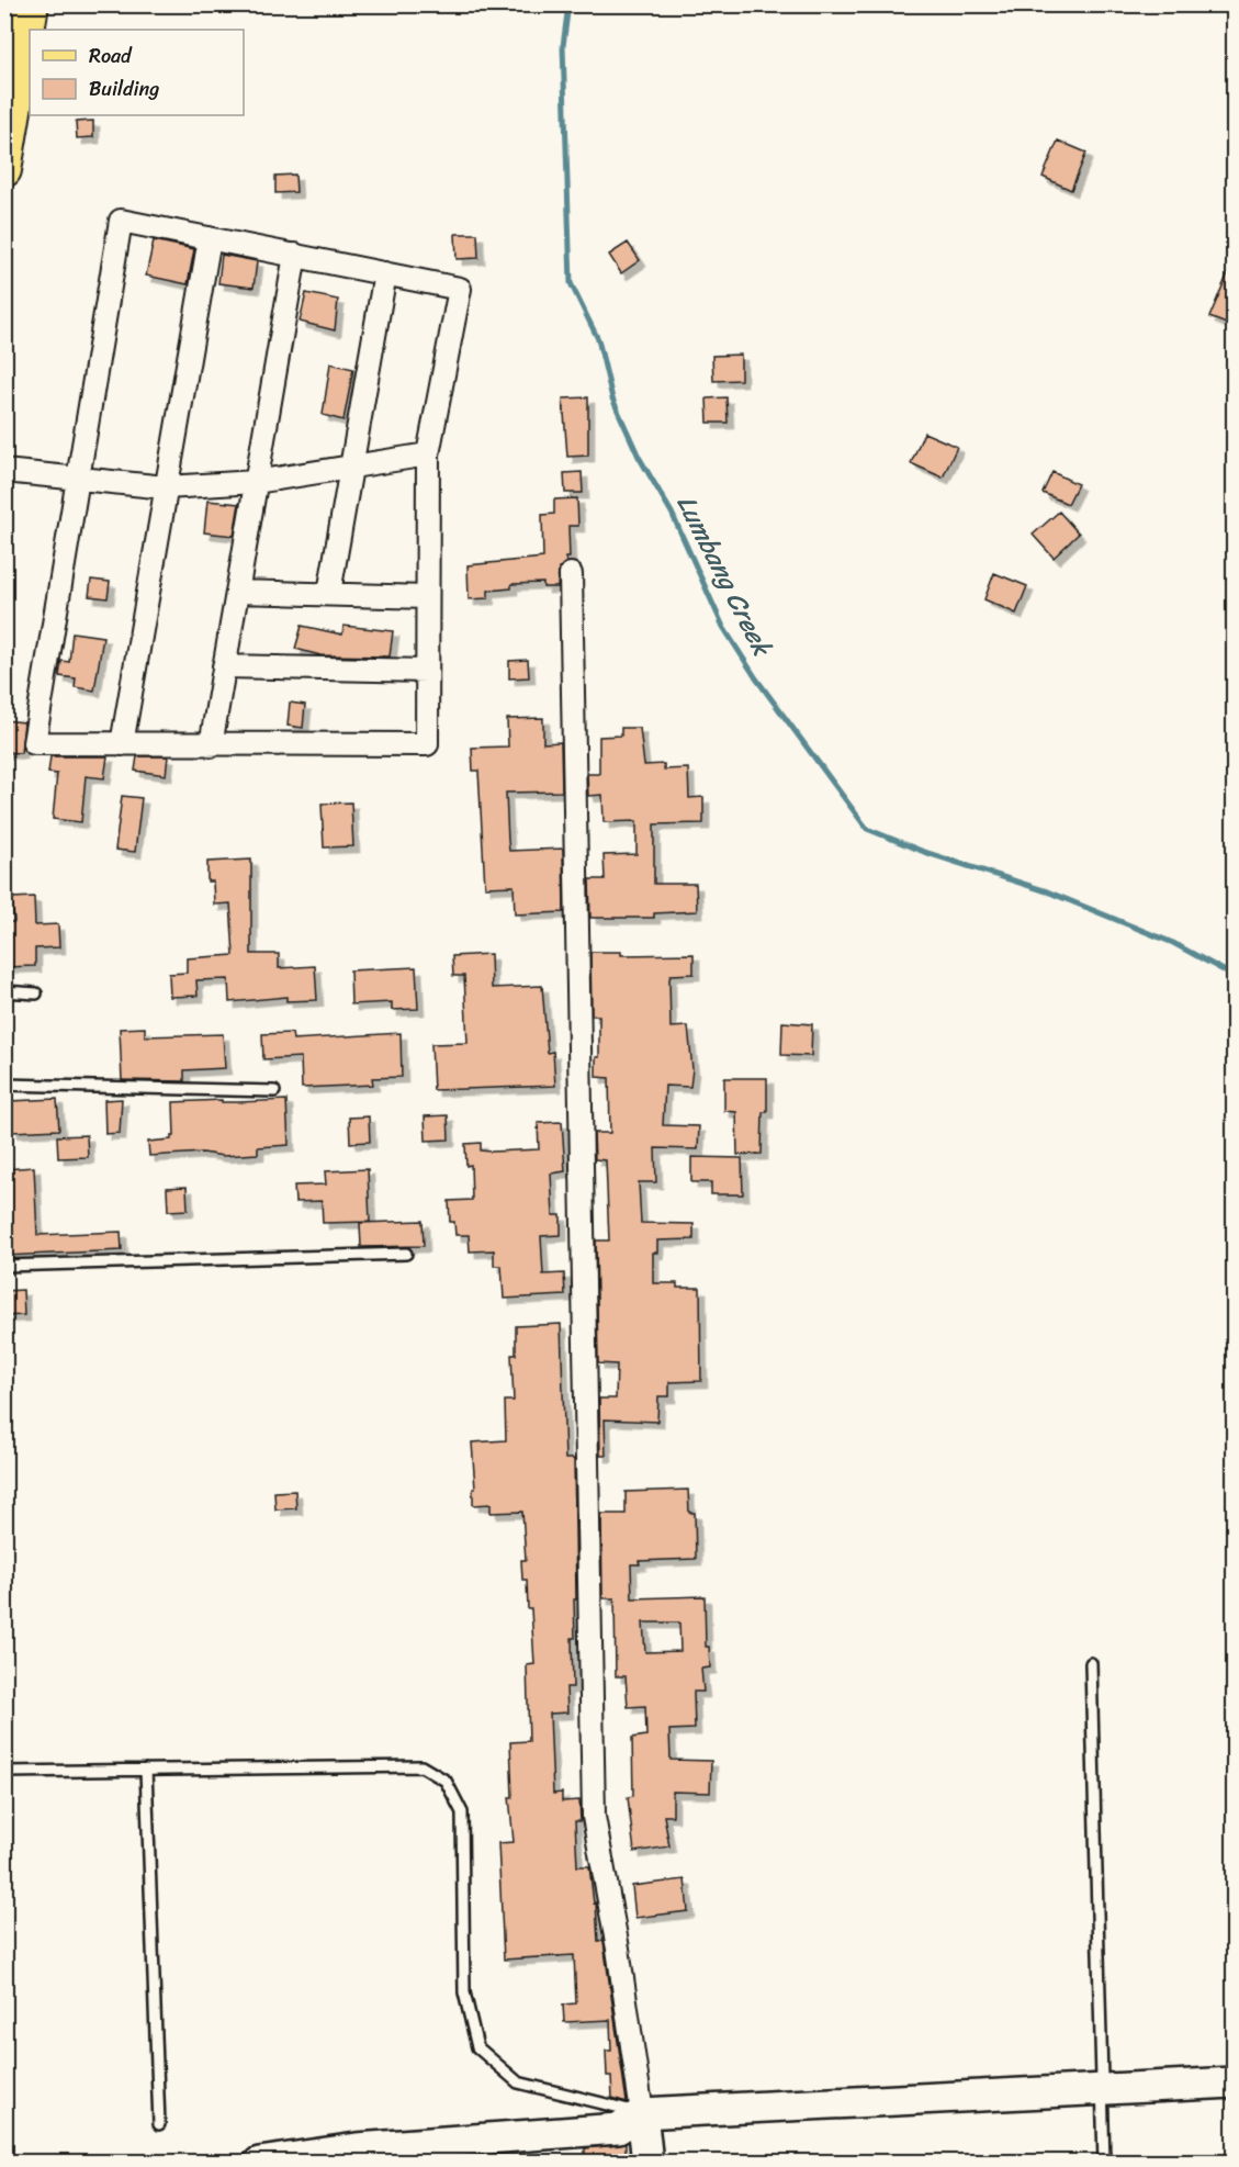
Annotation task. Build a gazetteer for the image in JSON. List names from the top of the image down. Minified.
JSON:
{"water":["Lumbang Creek"],"legend":["Road","Building"]}
